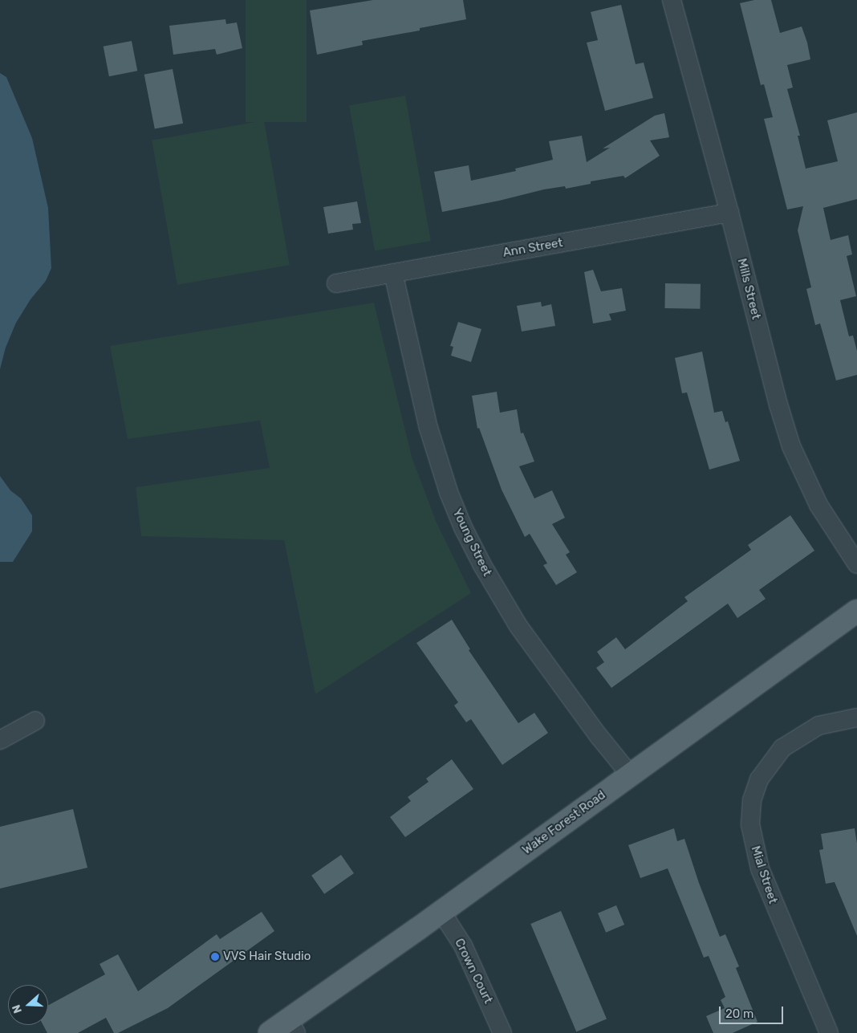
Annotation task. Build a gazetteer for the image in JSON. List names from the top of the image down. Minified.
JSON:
{"streets":{"main road":["Wake Forest Road"],"street":["Ann Street","Mills Street","Young Street","Mial Street","Crown Court"]},"crossings":[["Ann Street","Mills Street"],["Ann Street","Young Street"],["Young Street","Wake Forest Road"],["Wake Forest Road","Crown Court"]],"places":["VVS Hair Studio"],"scale_bar":"20 m","north":"left"}
